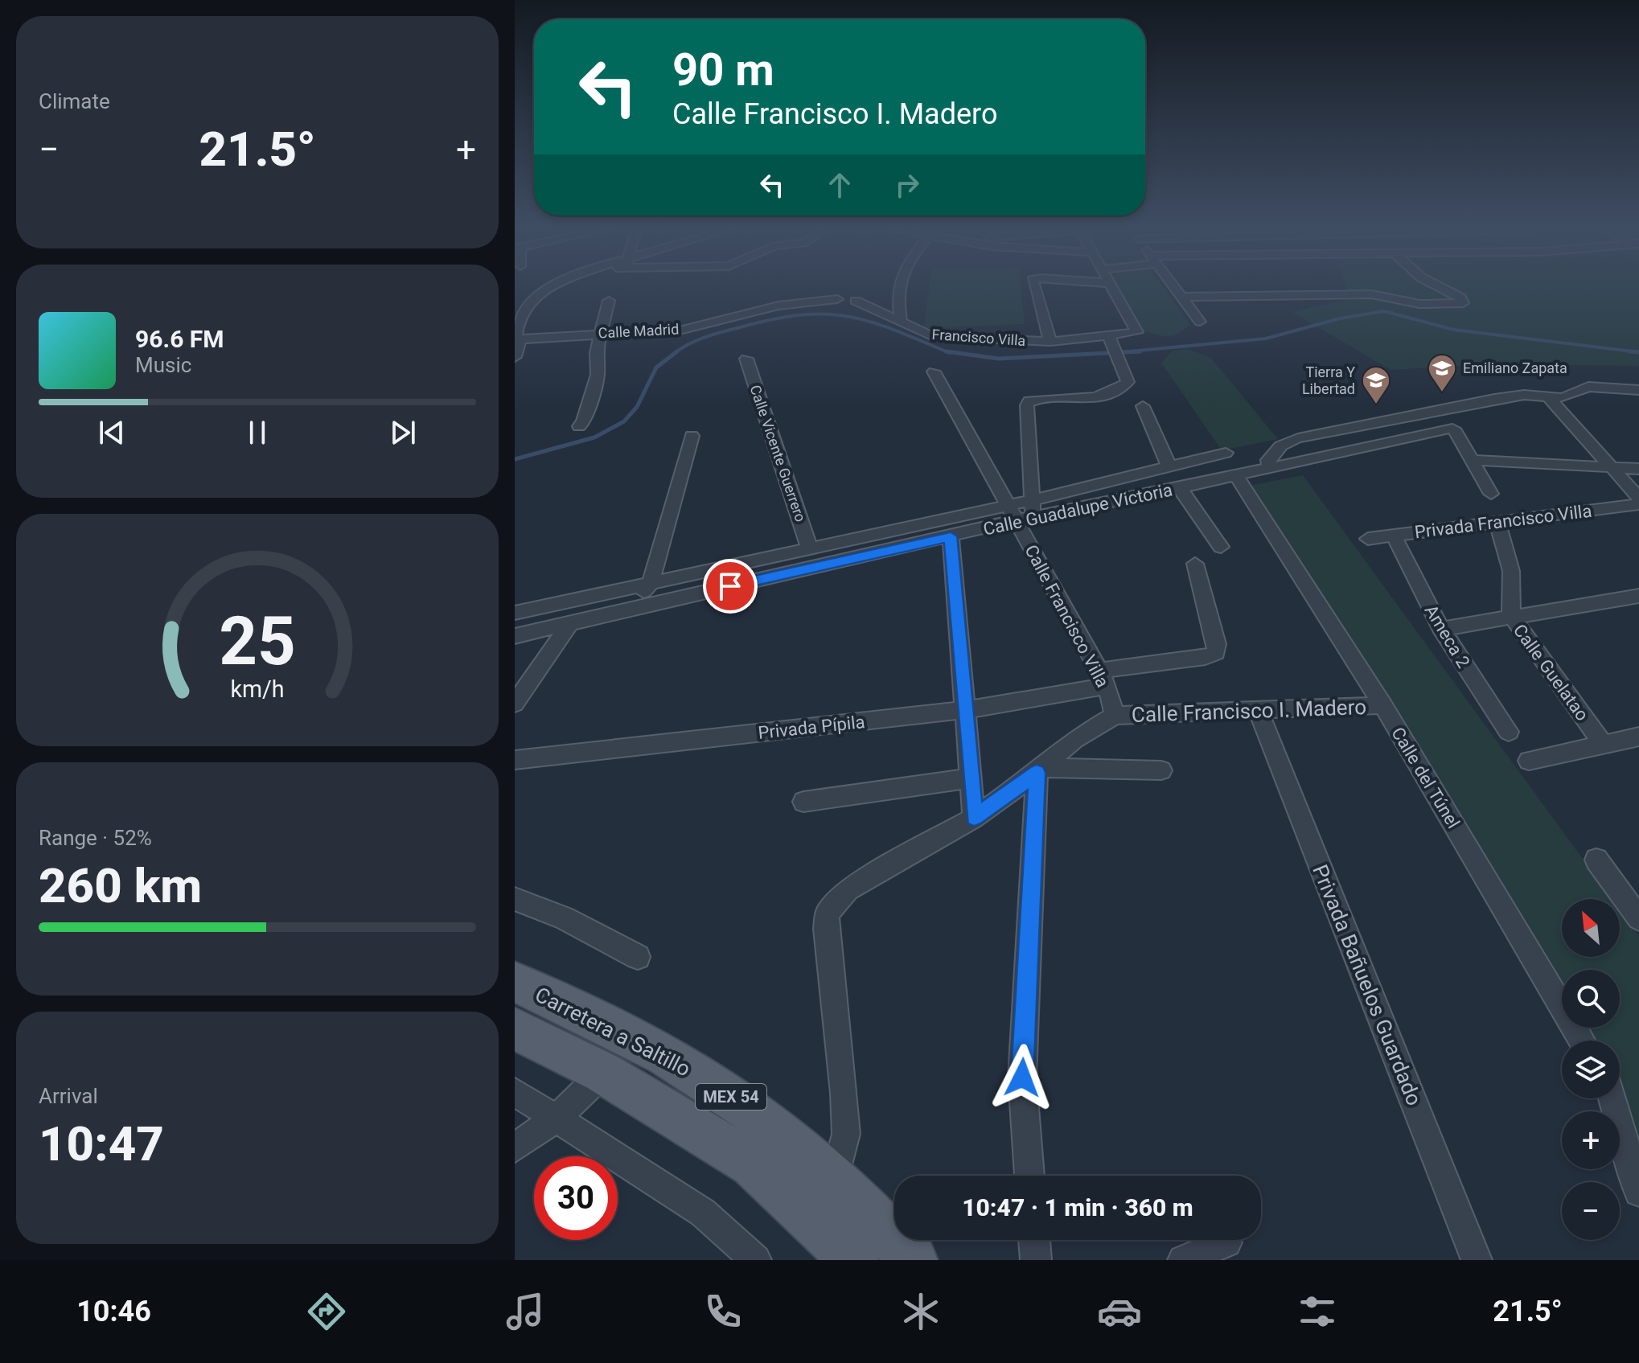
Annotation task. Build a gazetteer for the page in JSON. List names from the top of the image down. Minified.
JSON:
{"streets":{"main road":["Carretera a Saltillo","MEX 54"],"street":["Calle Madrid","Francisco Villa","Calle Vicente Guerrero","Calle Guadalupe Victoria","Privada Francisco Villa","Calle Francisco Villa","Ameca 2","Calle Guelatao","Calle Francisco I. Madero","Privada Pípila","Calle del Túnel","Privada Bañuelos Guardado"]},"crossings":[["Calle Vicente Guerrero","Calle Guadalupe Victoria"],["Calle Guadalupe Victoria","Calle Francisco Villa"],["Calle Guadalupe Victoria","Calle del Túnel"],["Privada Francisco Villa","Ameca 2"],["Privada Francisco Villa","Calle Guelatao"],["Calle Francisco Villa","Calle Francisco I. Madero"],["Calle Francisco Villa","Privada Pípila"],["Calle Francisco I. Madero","Calle del Túnel"],["Calle Francisco I. Madero","Privada Bañuelos Guardado"],["Calle Francisco I. Madero","Carretera a Saltillo"]],"places":{"school or university":["Emiliano Zapata","Tierra Y Libertad"]},"north":"top left","page":{"tile":["Climate",["Range · 52%","260 km"],["Arrival","10:47"]],"turn":["90 m","Calle Francisco I. Madero"],"heat":["−","21.5°","+"],"song":["96.6 FM","Music"],"map_buttons":["+","−"],"limit":"30","trip":"10:47 · 1 min · 360 m","tabs":["10:46","21.5°"],"gauge":["25","km/h"]}}
